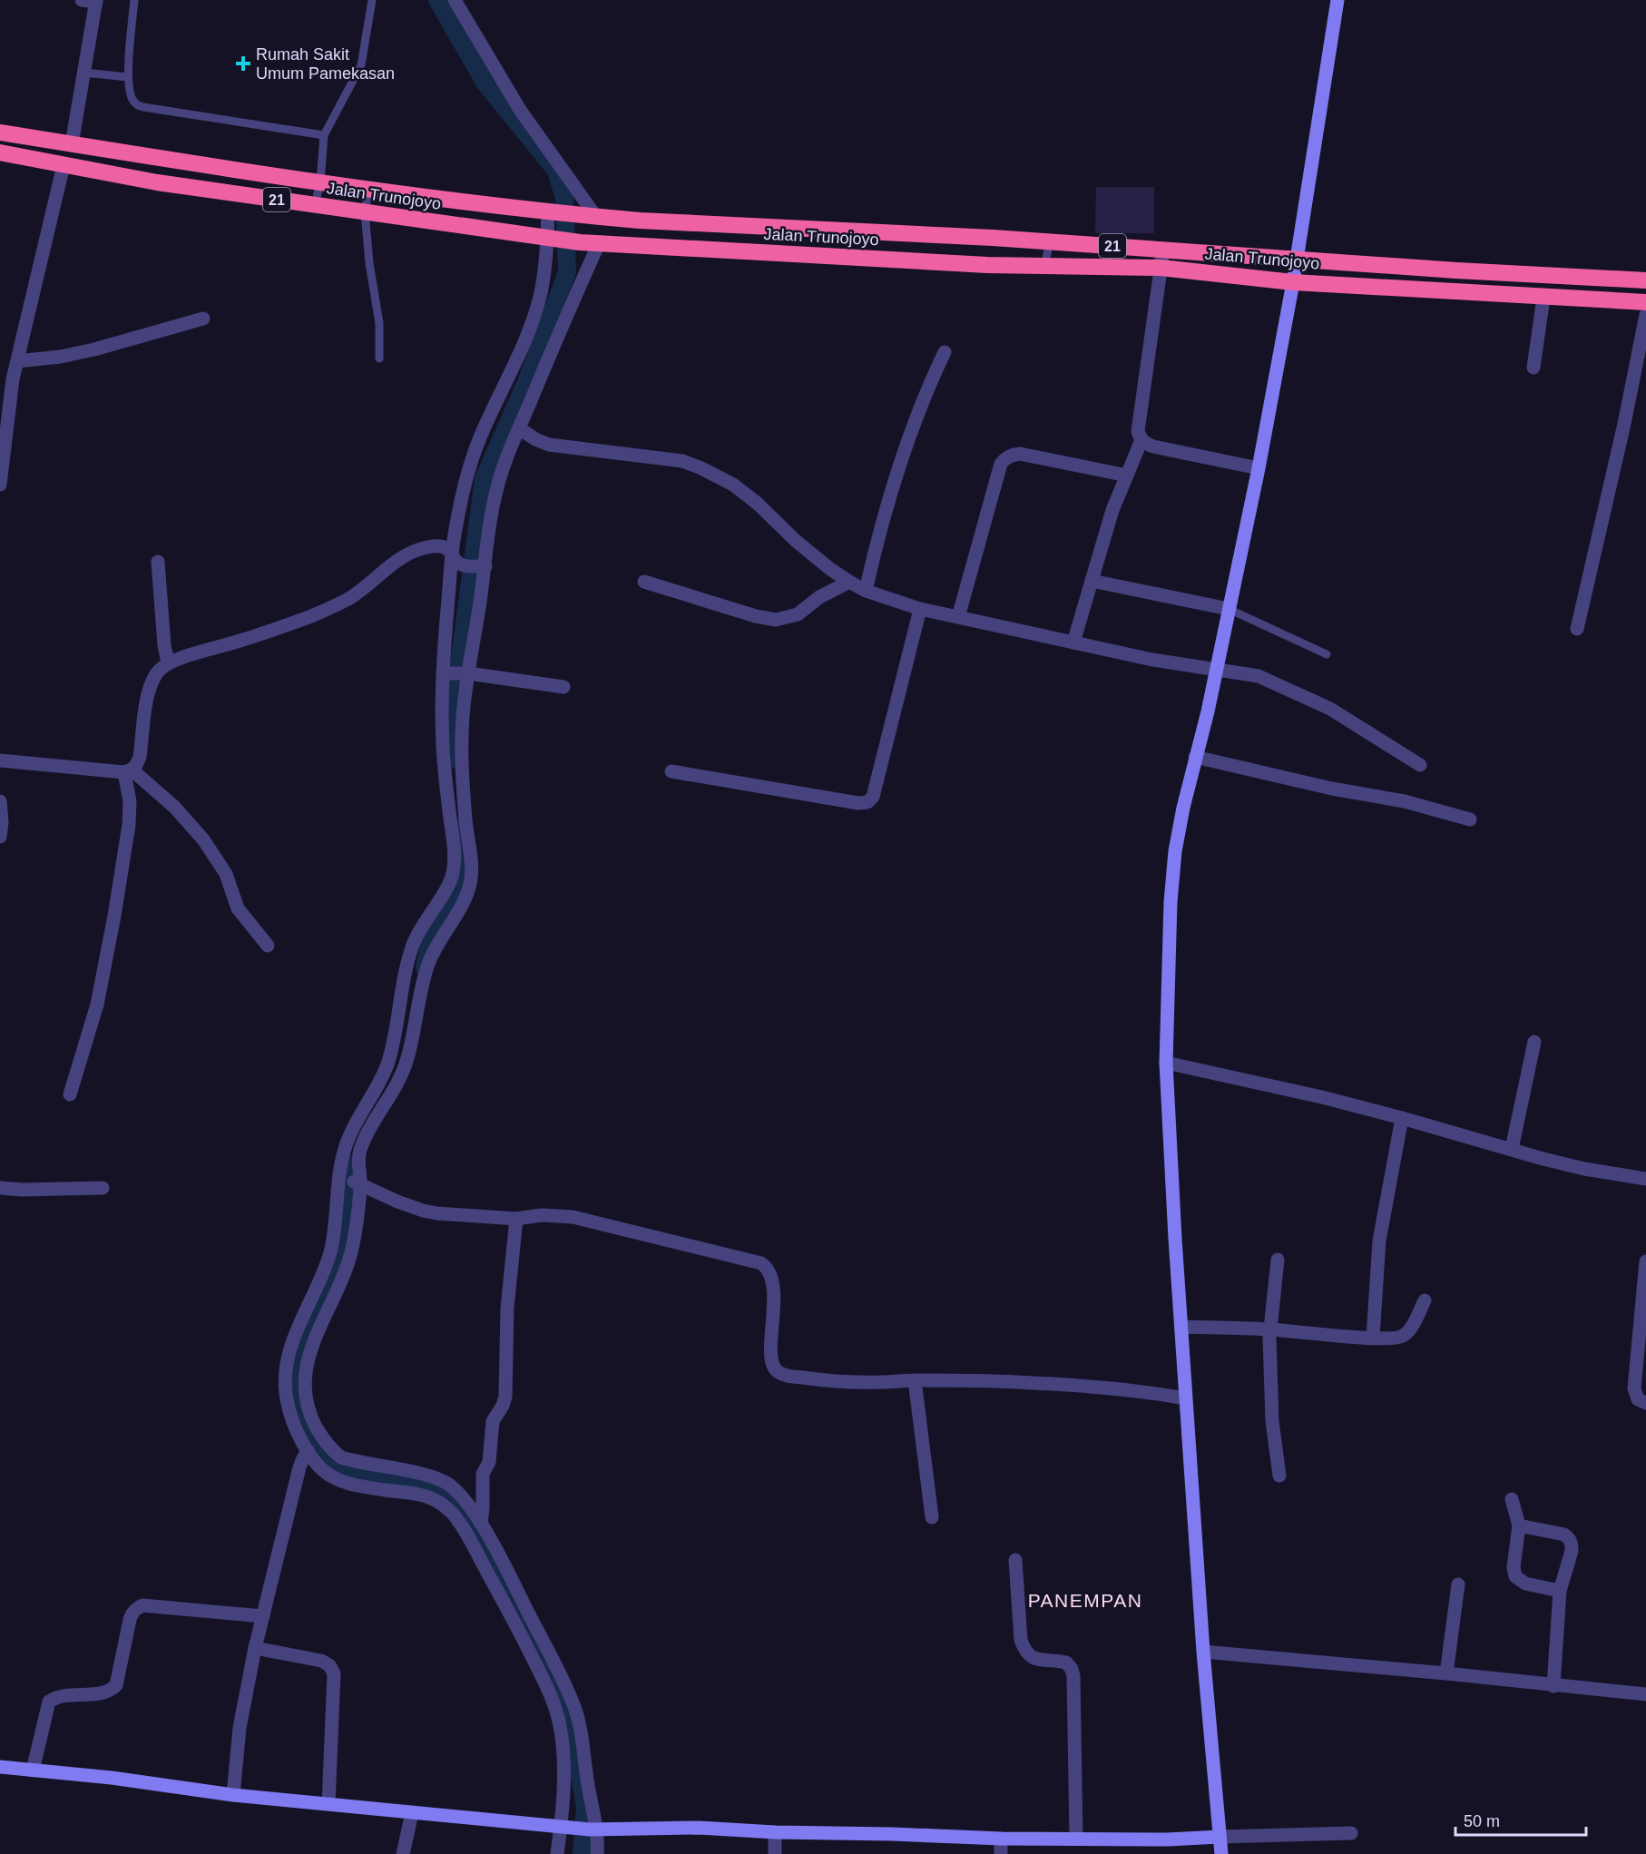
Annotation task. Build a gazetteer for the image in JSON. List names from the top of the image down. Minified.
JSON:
{"streets":{"highway":["Jalan Trunojoyo","21"]},"districts":["PANEMPAN"],"places":{"health":["Rumah Sakit Umum Pamekasan"]},"scale_bar":"50 m"}
